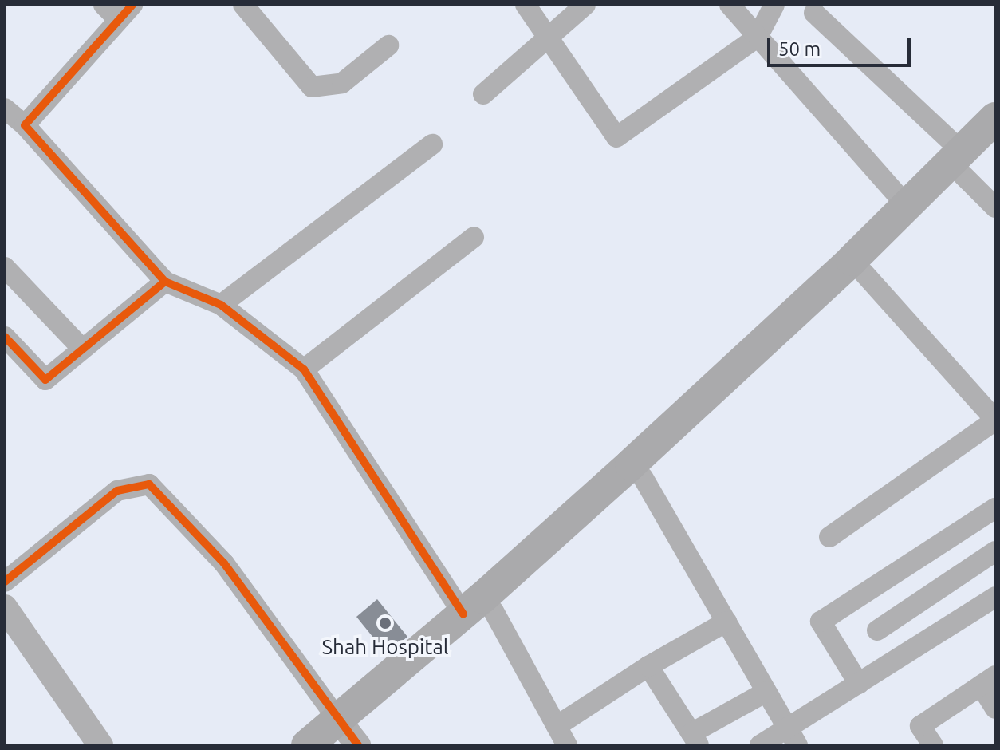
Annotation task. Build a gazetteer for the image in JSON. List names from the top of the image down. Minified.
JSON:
{"places":["Shah Hospital"],"scale_bar":"50 m"}
